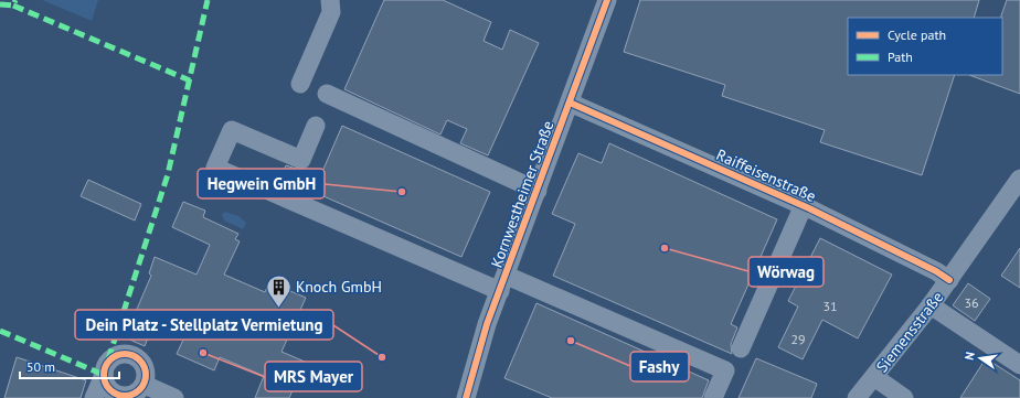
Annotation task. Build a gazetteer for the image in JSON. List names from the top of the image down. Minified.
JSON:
{"streets":{"street":["Raiffeisenstraße","Kornwestheimer Straße","Siemensstraße"]},"crossings":[["Raiffeisenstraße","Kornwestheimer Straße"],["Raiffeisenstraße","Siemensstraße"]],"places":{"other":["Hegwein GmbH","Wörwag","Fashy","MRS Mayer","Dein Platz - Stellplatz Vermietung"],"building":["Knoch GmbH"]},"house_numbers":["36","31","29"],"legend":["Cycle path","Path"],"scale_bar":"50 m","north":"left"}
